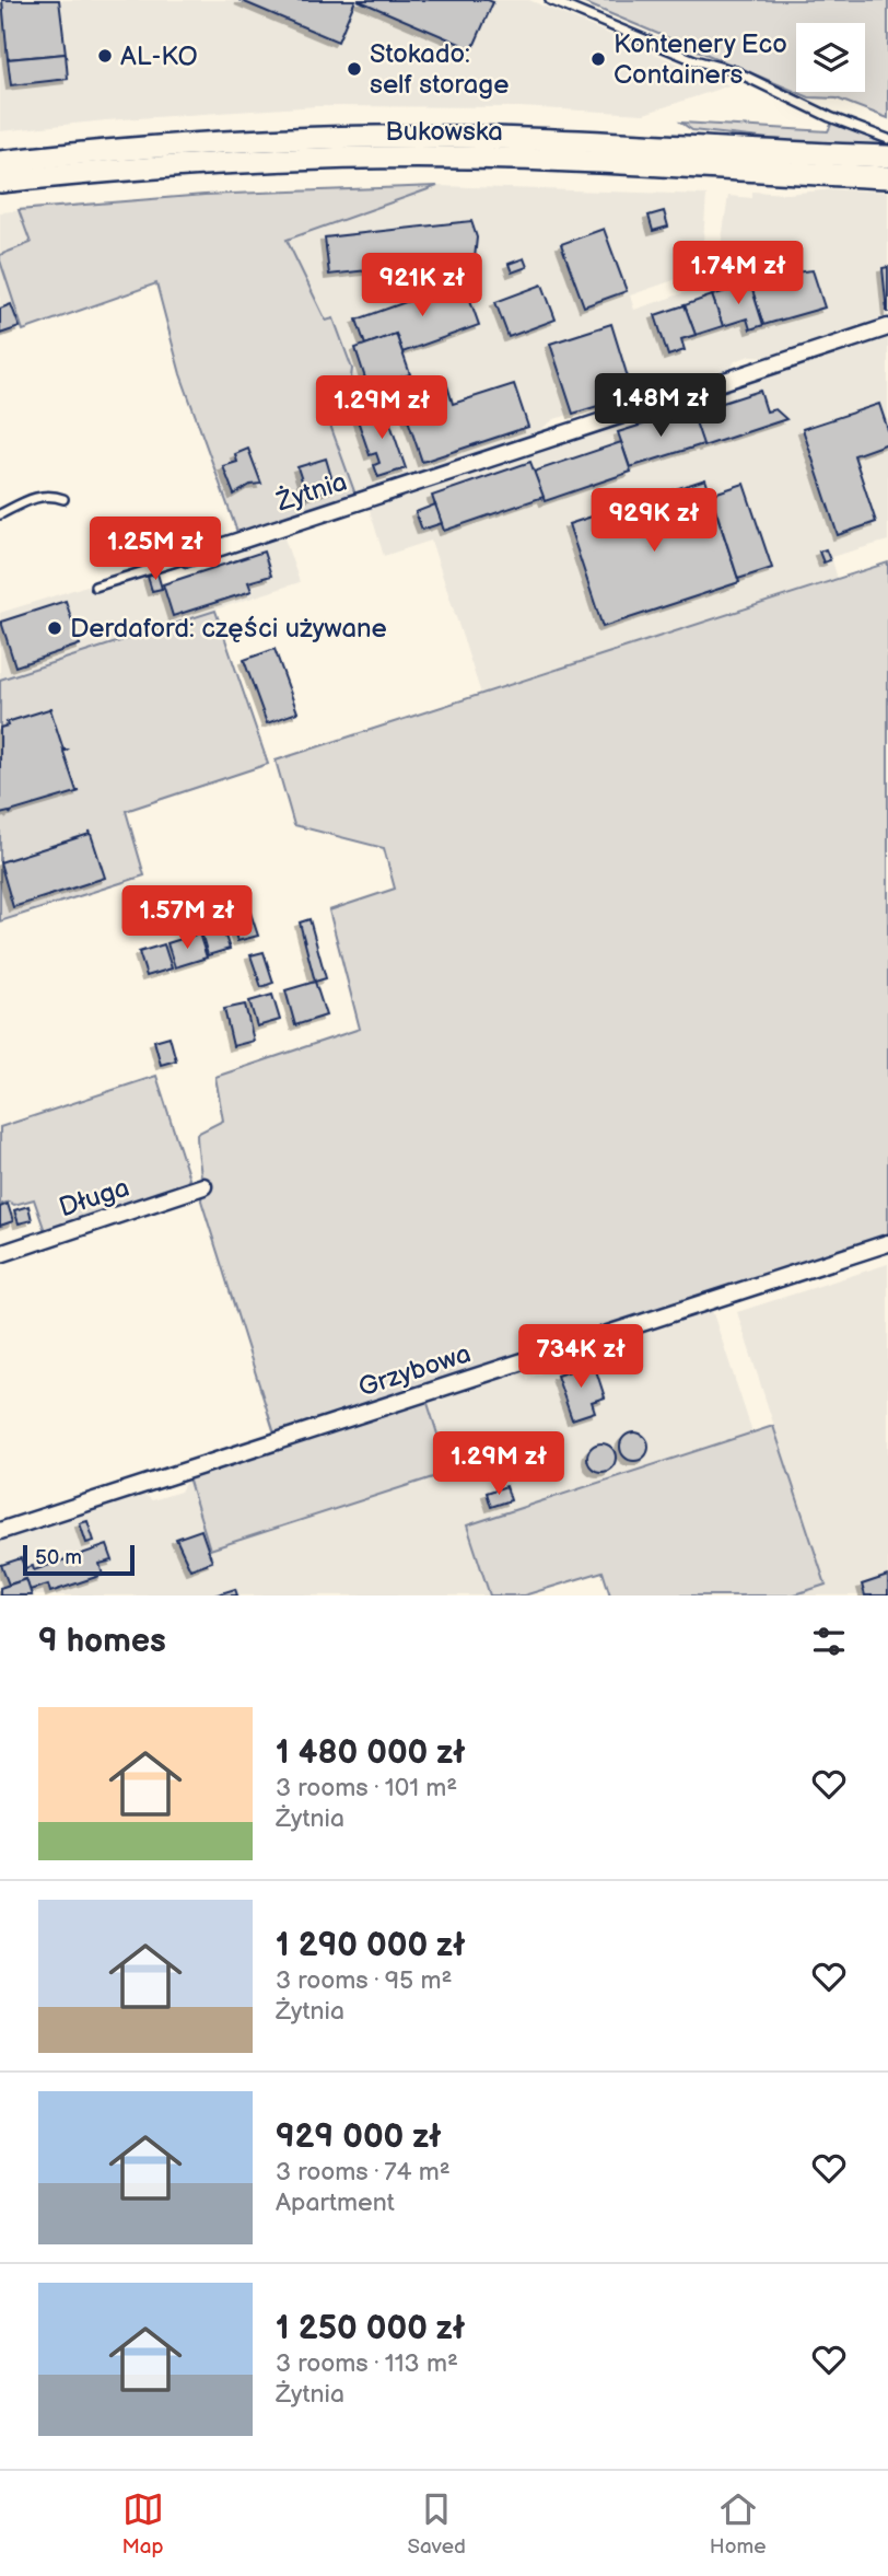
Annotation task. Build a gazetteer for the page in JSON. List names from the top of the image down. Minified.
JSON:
{"streets":{"main road":["Bukowska"],"street":["Żytnia","Długa","Grzybowa"]},"places":["AL-KO","Kontenery Eco Containers","Stokado: self storage","Derdaford: części używane"],"scale_bar":"50 m","page":{"price":["1.74M zł","921K zł","1.48M zł","1.29M zł","929K zł","1.25M zł","1.57M zł","734K zł","1.29M zł"],"scale":"50 m","heading":"9 homes","list":[{"name":"1 480 000 zł","note":"3 rooms · 101 m² · Żytnia"},{"name":"1 290 000 zł","note":"3 rooms · 95 m² · Żytnia"},{"name":"929 000 zł","note":"3 rooms · 74 m² · Apartment"},{"name":"1 250 000 zł","note":"3 rooms · 113 m² · Żytnia"}],"tabs":["Map","Saved","Home"]}}
